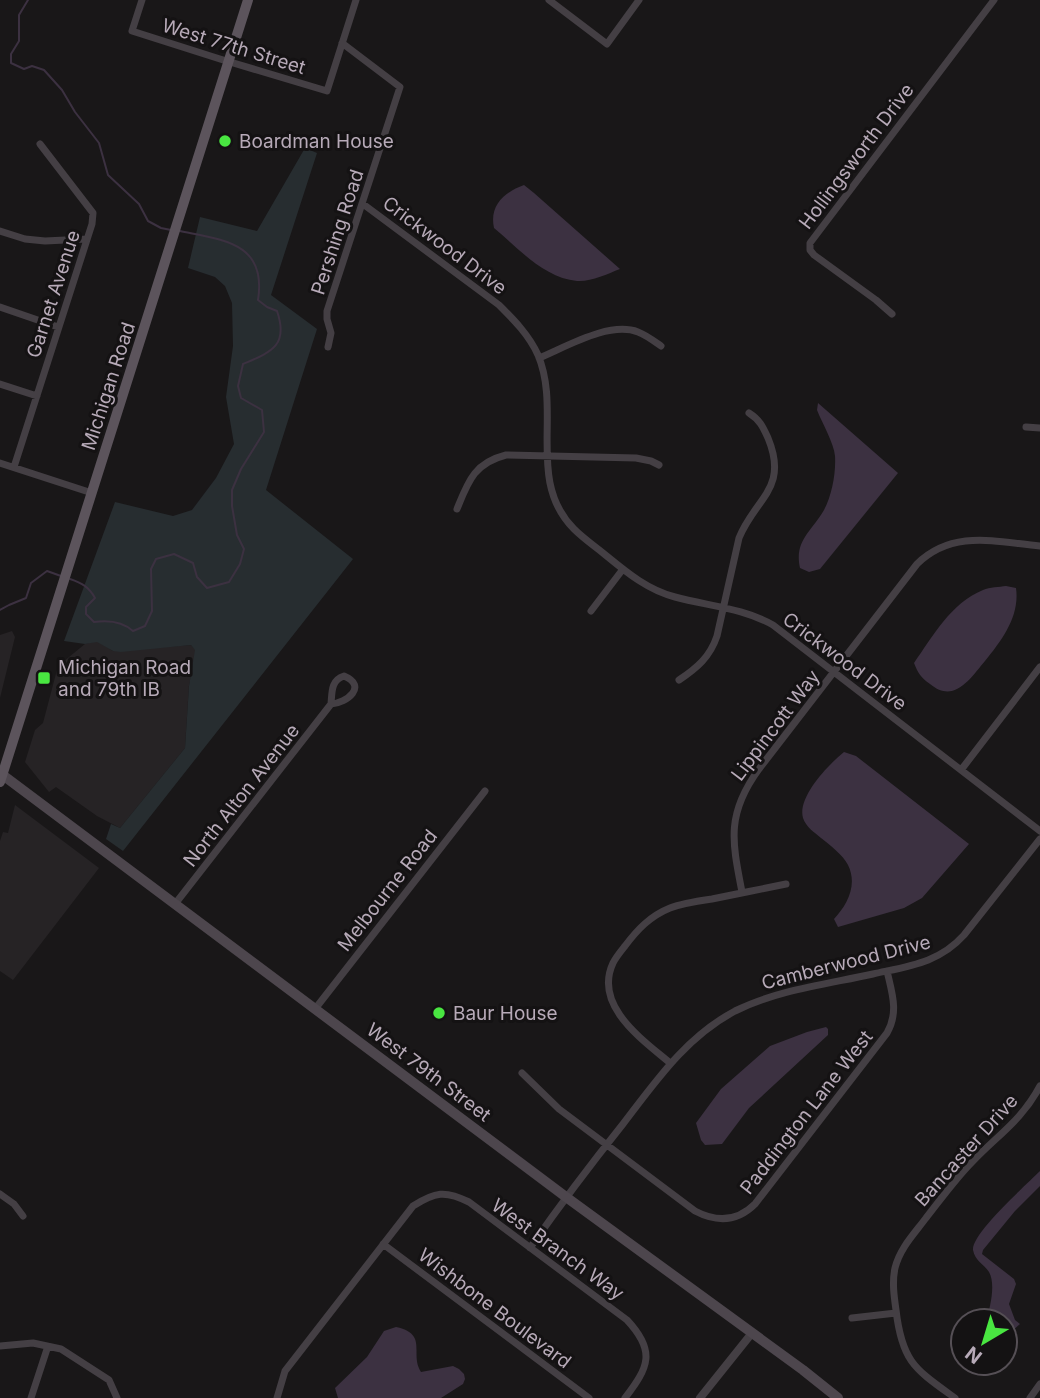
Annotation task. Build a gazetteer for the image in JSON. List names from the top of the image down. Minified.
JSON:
{"streets":{"main road":["Michigan Road","West 79th Street"],"street":["West 77th Street","Hollingsworth Drive","Pershing Road","Crickwood Drive","Garnet Avenue","Lippincott Way","North Alton Avenue","Melbourne Road","Camberwood Drive","Paddington Lane West","Bancaster Drive","West Branch Way","Wishbone Boulevard"]},"crossings":[["West 77th Street","Pershing Road"],["West 77th Street","Michigan Road"],["Pershing Road","Crickwood Drive"],["Crickwood Drive","Lippincott Way"],["Michigan Road","West 79th Street"],["North Alton Avenue","West 79th Street"],["Melbourne Road","West 79th Street"],["Camberwood Drive","West 79th Street"],["Camberwood Drive","Paddington Lane West"],["Camberwood Drive","West Branch Way"],["West Branch Way","Wishbone Boulevard"]],"places":{"other":["Boardman House","Baur House"],"transit":["Michigan Road and 79th IB"]},"north":"bottom left"}
